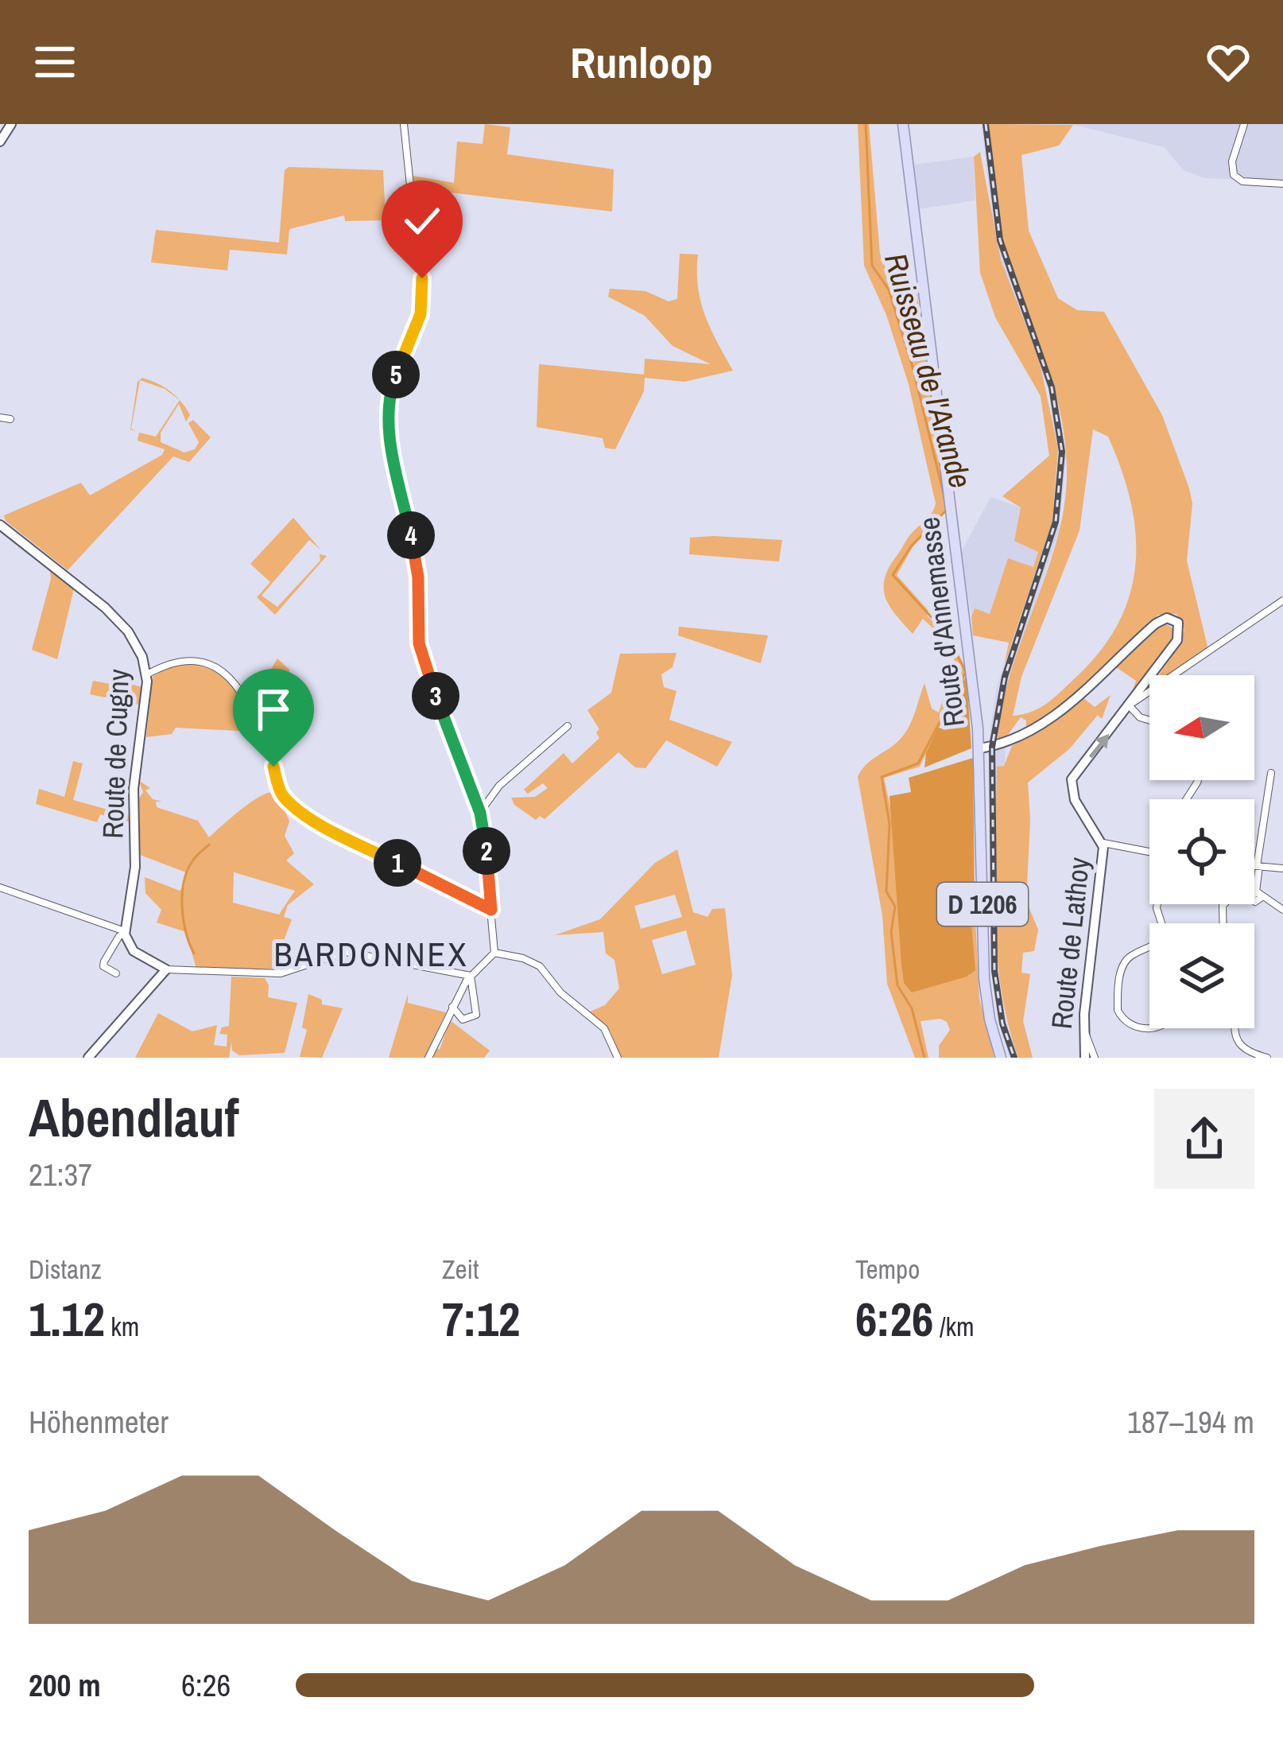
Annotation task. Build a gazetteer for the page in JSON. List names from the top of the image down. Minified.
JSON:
{"streets":{"main road":["Route d'Annemasse","D 1206"],"street":["Route de Cugny","Route de Lathoy"]},"districts":["BARDONNEX"],"water":["Ruisseau de l'Arande"],"north":"left","page":{"header":"Runloop","pins":["5","4","3","2","1"],"heading":["Abendlauf","21:37"],"stats":[["Distanz","1.12 km"],["Zeit","7:12"],["Tempo","6:26 /km"]],"chart":["Höhenmeter","187–194 m"],"list":[{"name":"200 m","note":"6:26"}]}}
